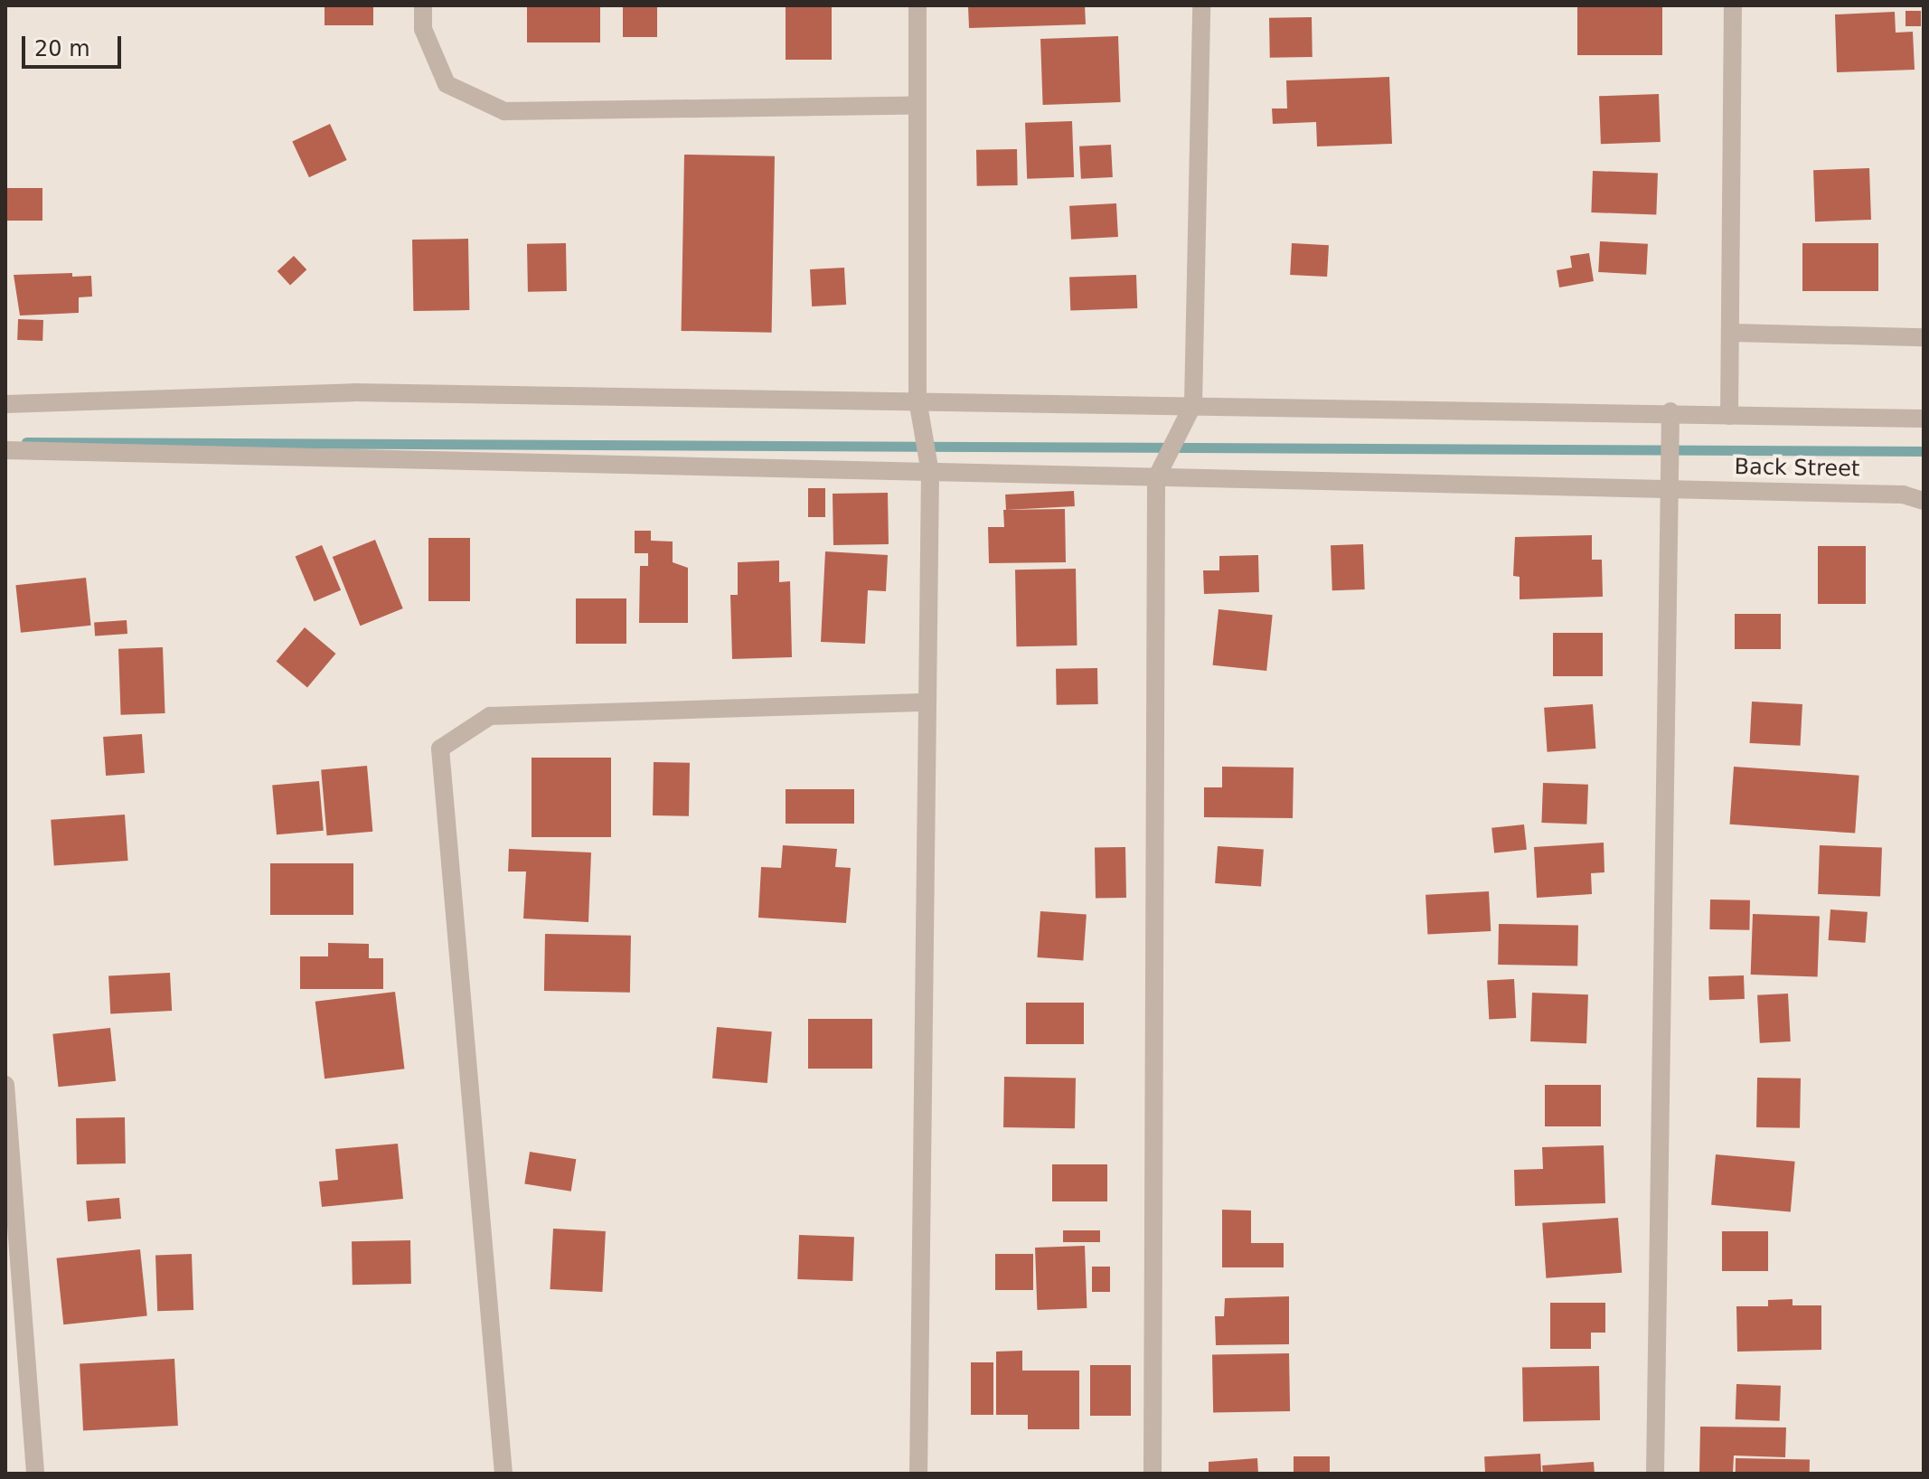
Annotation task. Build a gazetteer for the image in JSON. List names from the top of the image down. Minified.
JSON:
{"streets":{"street":["Back Street"]},"scale_bar":"20 m"}
